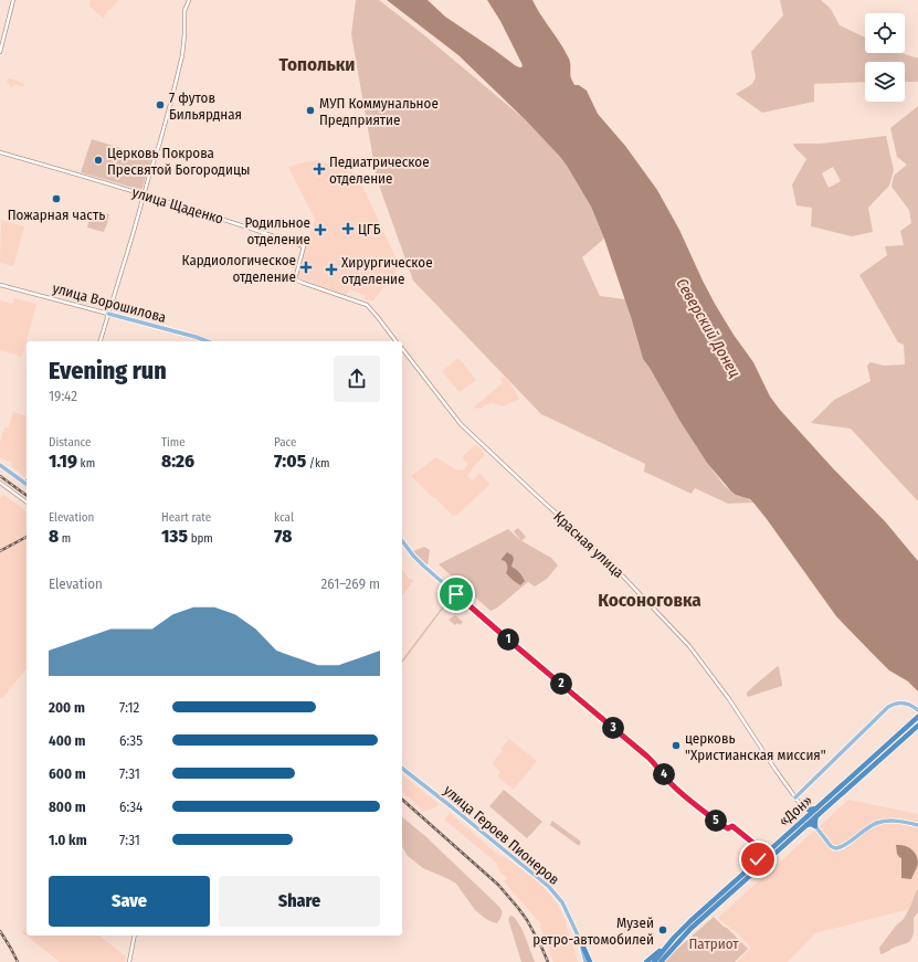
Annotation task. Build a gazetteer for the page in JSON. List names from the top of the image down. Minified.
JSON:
{"streets":{"highway":["«Дон»"],"main road":["улица Ворошилова","улица Героев Пионеров"],"street":["улица Щаденко","Красная улица"]},"crossings":[["улица Щаденко","Красная улица"]],"districts":["Топольки","Косоноговка"],"water":["Северский Донец"],"parks":["Патриот"],"places":{"other":["7 футов Бильярдная","МУП Коммунальное Предприятие","Церковь Покрова Пресвятой Богородицы","Пожарная часть","церковь \"Христианская миссия\"","Музей ретро-автомобилей"],"health":["Педиатрическое отделение","ЦГБ","Родильное отделение","Кардиологическое отделение","Хирургическое отделение"]},"page":{"heading":["Evening run","19:42"],"stats":[["Distance","1.19 km"],["Time","8:26"],["Pace","7:05 /km"],["Elevation","8 m"],["Heart rate","135 bpm"],["kcal","78"]],"chart":["Elevation","261–269 m"],"pins":["1","2","3","4","5"],"list":[{"name":"200 m","note":"7:12"},{"name":"400 m","note":"6:35"},{"name":"600 m","note":"7:31"},{"name":"800 m","note":"6:34"},{"name":"1.0 km","note":"7:31"}],"buttons":["Save","Share"]}}
